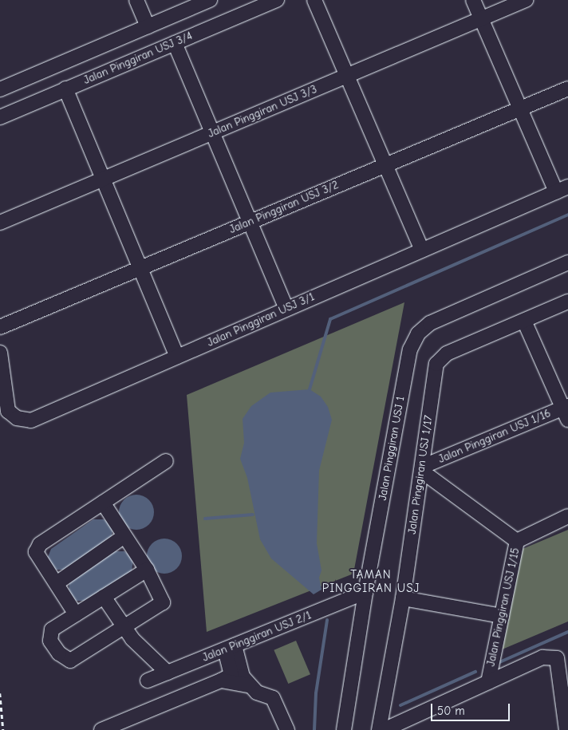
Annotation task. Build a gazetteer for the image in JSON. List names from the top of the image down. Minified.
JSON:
{"streets":{"street":["Jalan Pinggiran USJ 3/4","Jalan Pinggiran USJ 3/3","Jalan Pinggiran USJ 3/2","Jalan Pinggiran USJ 3/1","Jalan Pinggiran USJ 1/16","Jalan Pinggiran USJ 1","Jalan Pinggiran USJ 1/17","Jalan Pinggiran USJ 1/15","Jalan Pinggiran USJ 2/1"]},"crossings":[["Jalan Pinggiran USJ 1/16","Jalan Pinggiran USJ 1/17"],["Jalan Pinggiran USJ 1","Jalan Pinggiran USJ 2/1"]],"districts":["TAMAN PINGGIRAN USJ"],"scale_bar":"50 m"}
